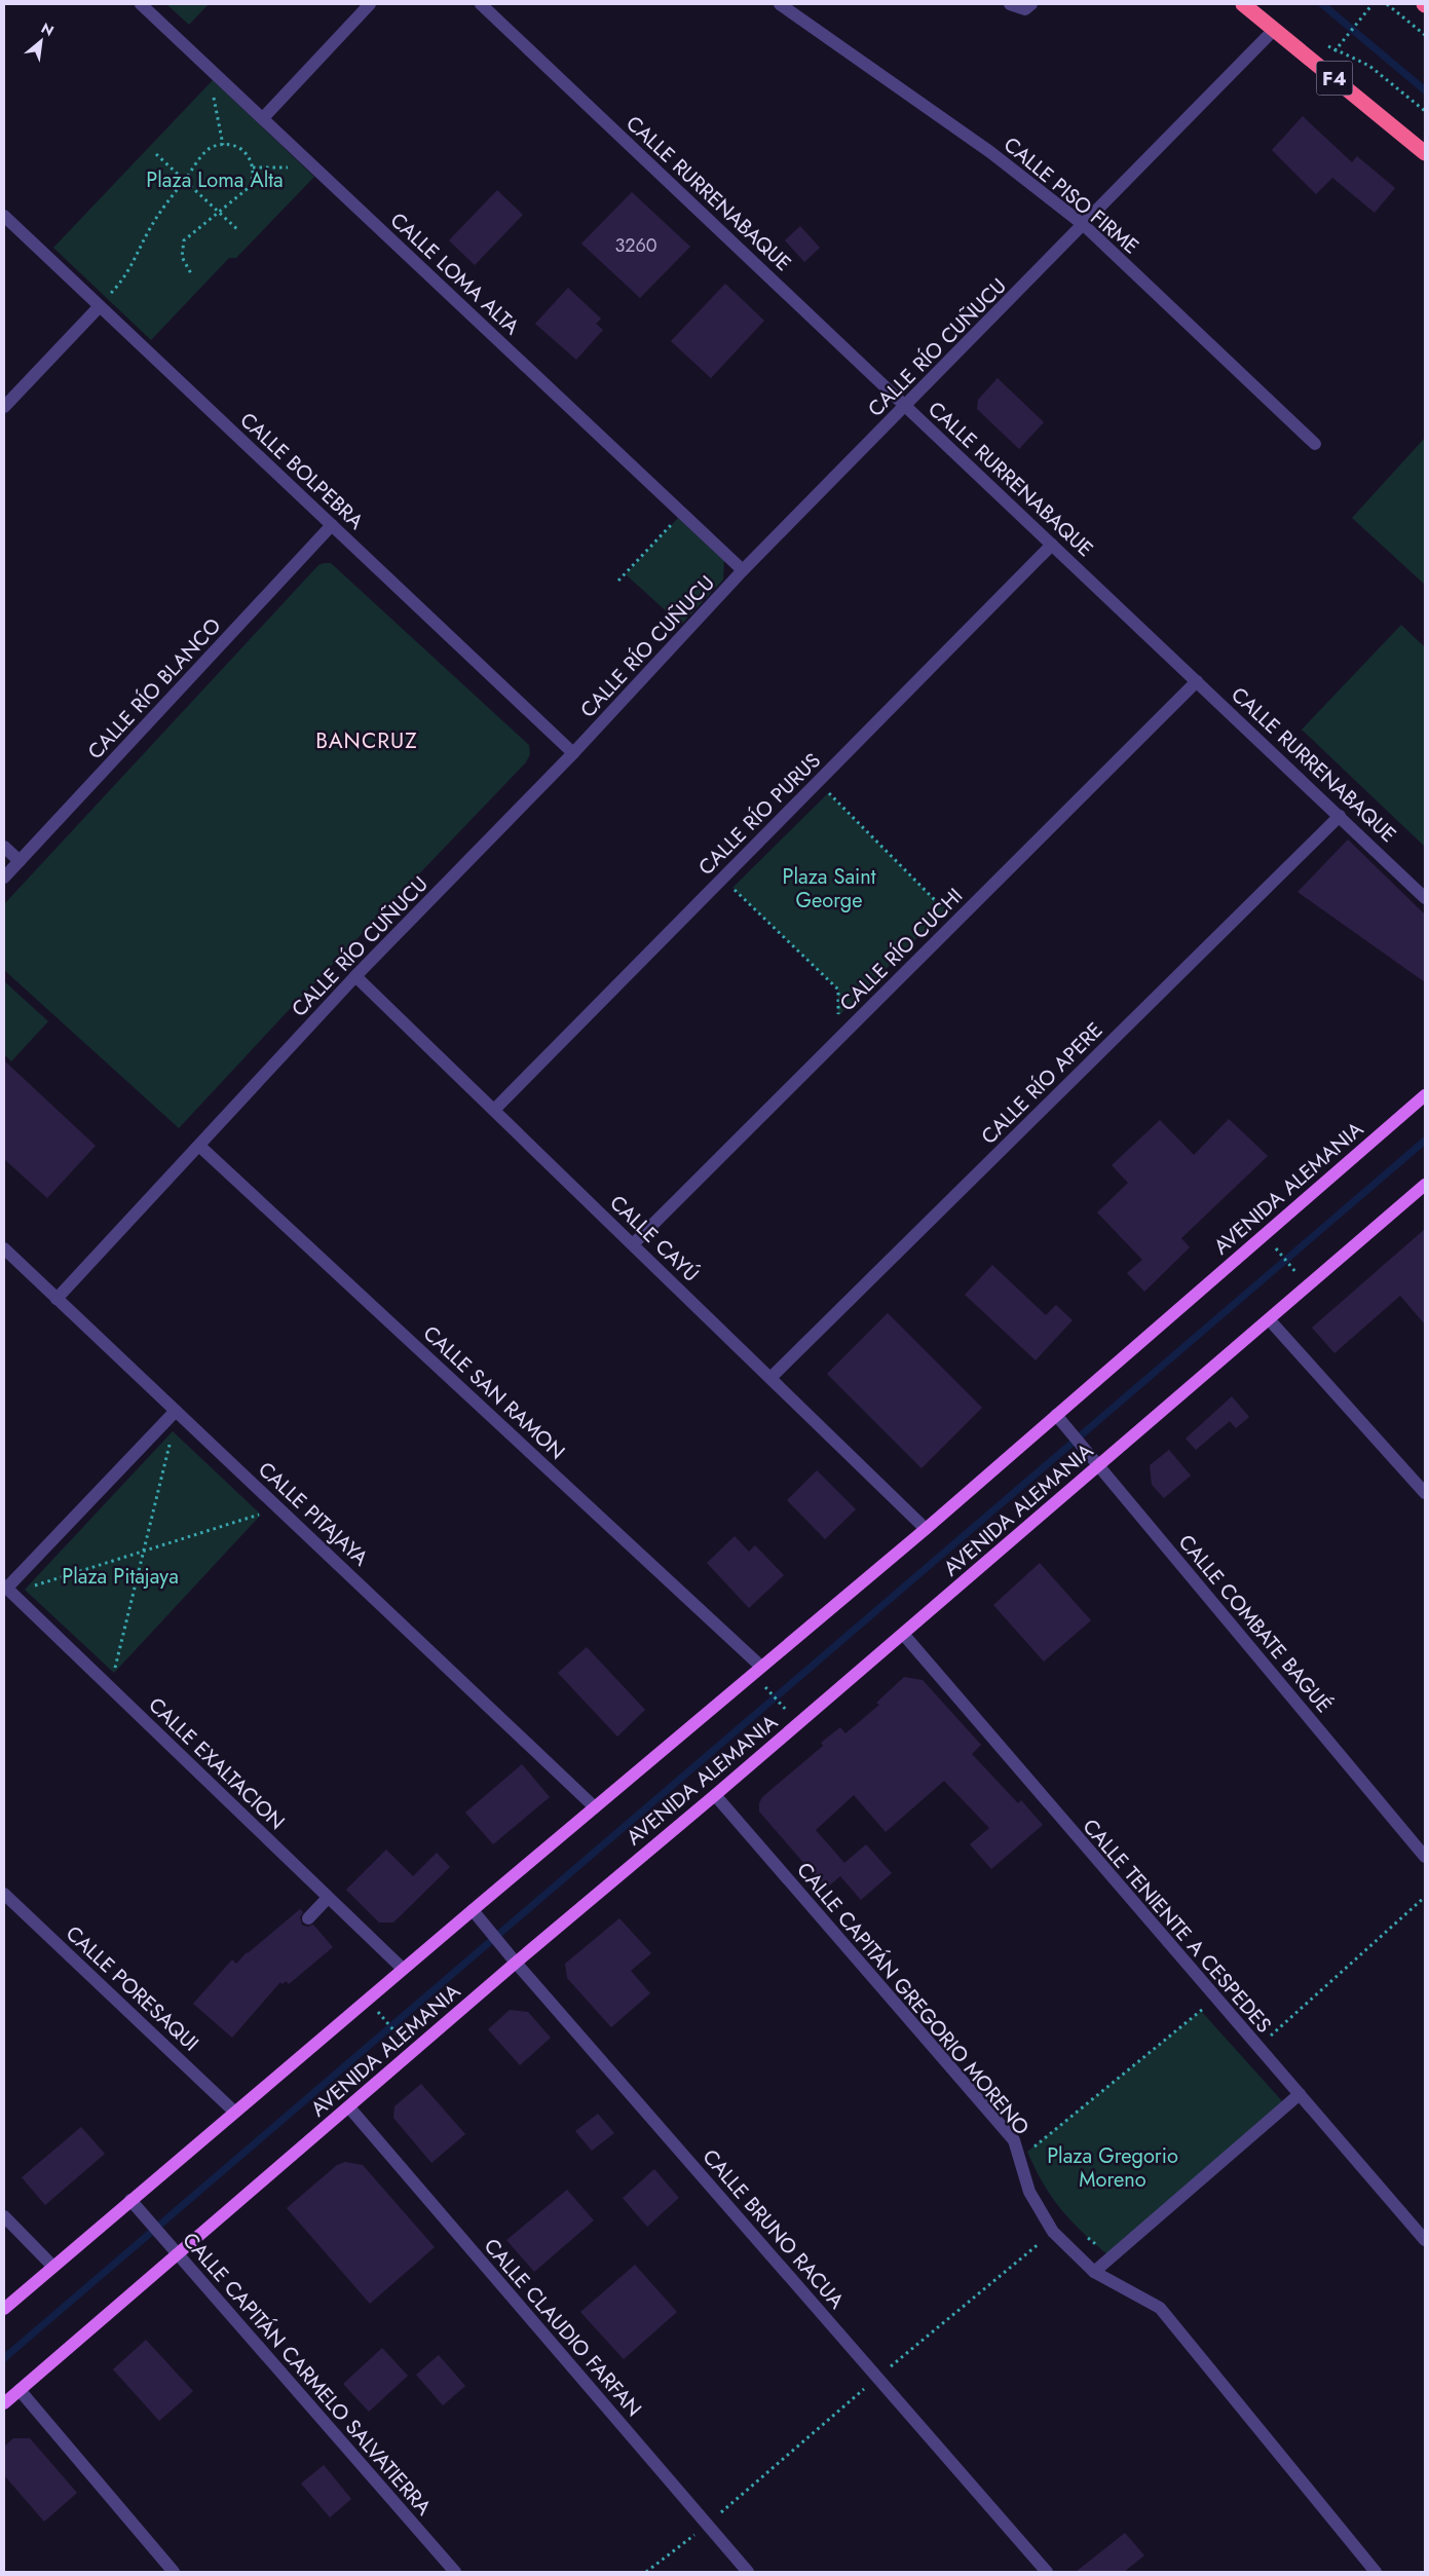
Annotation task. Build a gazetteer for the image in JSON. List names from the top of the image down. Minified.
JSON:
{"streets":{"highway":["F4"],"main road":["AVENIDA ALEMANIA"],"street":["CALLE RURRENABAQUE","CALLE PISO FIRME","CALLE LOMA ALTA","CALLE RÍO CUÑUCU","CALLE BOLPEBRA","CALLE RÍO BLANCO","CALLE RÍO PURUS","CALLE RÍO CUCHI","CALLE RÍO APERE","CALLE CAYÚ","CALLE SAN RAMON","CALLE PITAJAYA","CALLE COMBATE BAGUÉ","CALLE EXALTACION","CALLE TENIENTE A CESPEDES","CALLE PORESAQUI","CALLE CAPITÁN GREGORIO MORENO","CALLE BRUNO RACUA","CALLE CLAUDIO FARFAN","CALLE CAPITÁN CARMELO SALVATIERRA"]},"crossings":[["F4","CALLE RÍO CUÑUCU"],["CALLE RURRENABAQUE","CALLE RÍO CUÑUCU"],["CALLE RURRENABAQUE","CALLE RÍO PURUS"],["CALLE RURRENABAQUE","CALLE RÍO CUCHI"],["CALLE RURRENABAQUE","CALLE RÍO APERE"],["CALLE PISO FIRME","CALLE RÍO CUÑUCU"],["CALLE LOMA ALTA","CALLE RÍO CUÑUCU"],["CALLE RÍO CUÑUCU","CALLE BOLPEBRA"],["CALLE RÍO CUÑUCU","CALLE CAYÚ"],["CALLE RÍO CUÑUCU","CALLE SAN RAMON"],["CALLE RÍO CUÑUCU","CALLE PITAJAYA"],["CALLE BOLPEBRA","CALLE RÍO BLANCO"],["CALLE RÍO PURUS","CALLE CAYÚ"],["CALLE RÍO CUCHI","CALLE CAYÚ"],["CALLE RÍO APERE","CALLE CAYÚ"],["AVENIDA ALEMANIA","CALLE CAYÚ"],["AVENIDA ALEMANIA","CALLE SAN RAMON"],["AVENIDA ALEMANIA","CALLE PITAJAYA"],["AVENIDA ALEMANIA","CALLE COMBATE BAGUÉ"],["AVENIDA ALEMANIA","CALLE EXALTACION"],["AVENIDA ALEMANIA","CALLE TENIENTE A CESPEDES"],["AVENIDA ALEMANIA","CALLE PORESAQUI"],["AVENIDA ALEMANIA","CALLE CAPITÁN GREGORIO MORENO"],["AVENIDA ALEMANIA","CALLE BRUNO RACUA"],["AVENIDA ALEMANIA","CALLE CLAUDIO FARFAN"],["AVENIDA ALEMANIA","CALLE CAPITÁN CARMELO SALVATIERRA"]],"districts":["BANCRUZ"],"parks":["Plaza Loma Alta","Plaza Saint George","Plaza Pitajaya","Plaza Gregorio Moreno"],"house_numbers":["3260"],"north":"top right"}
